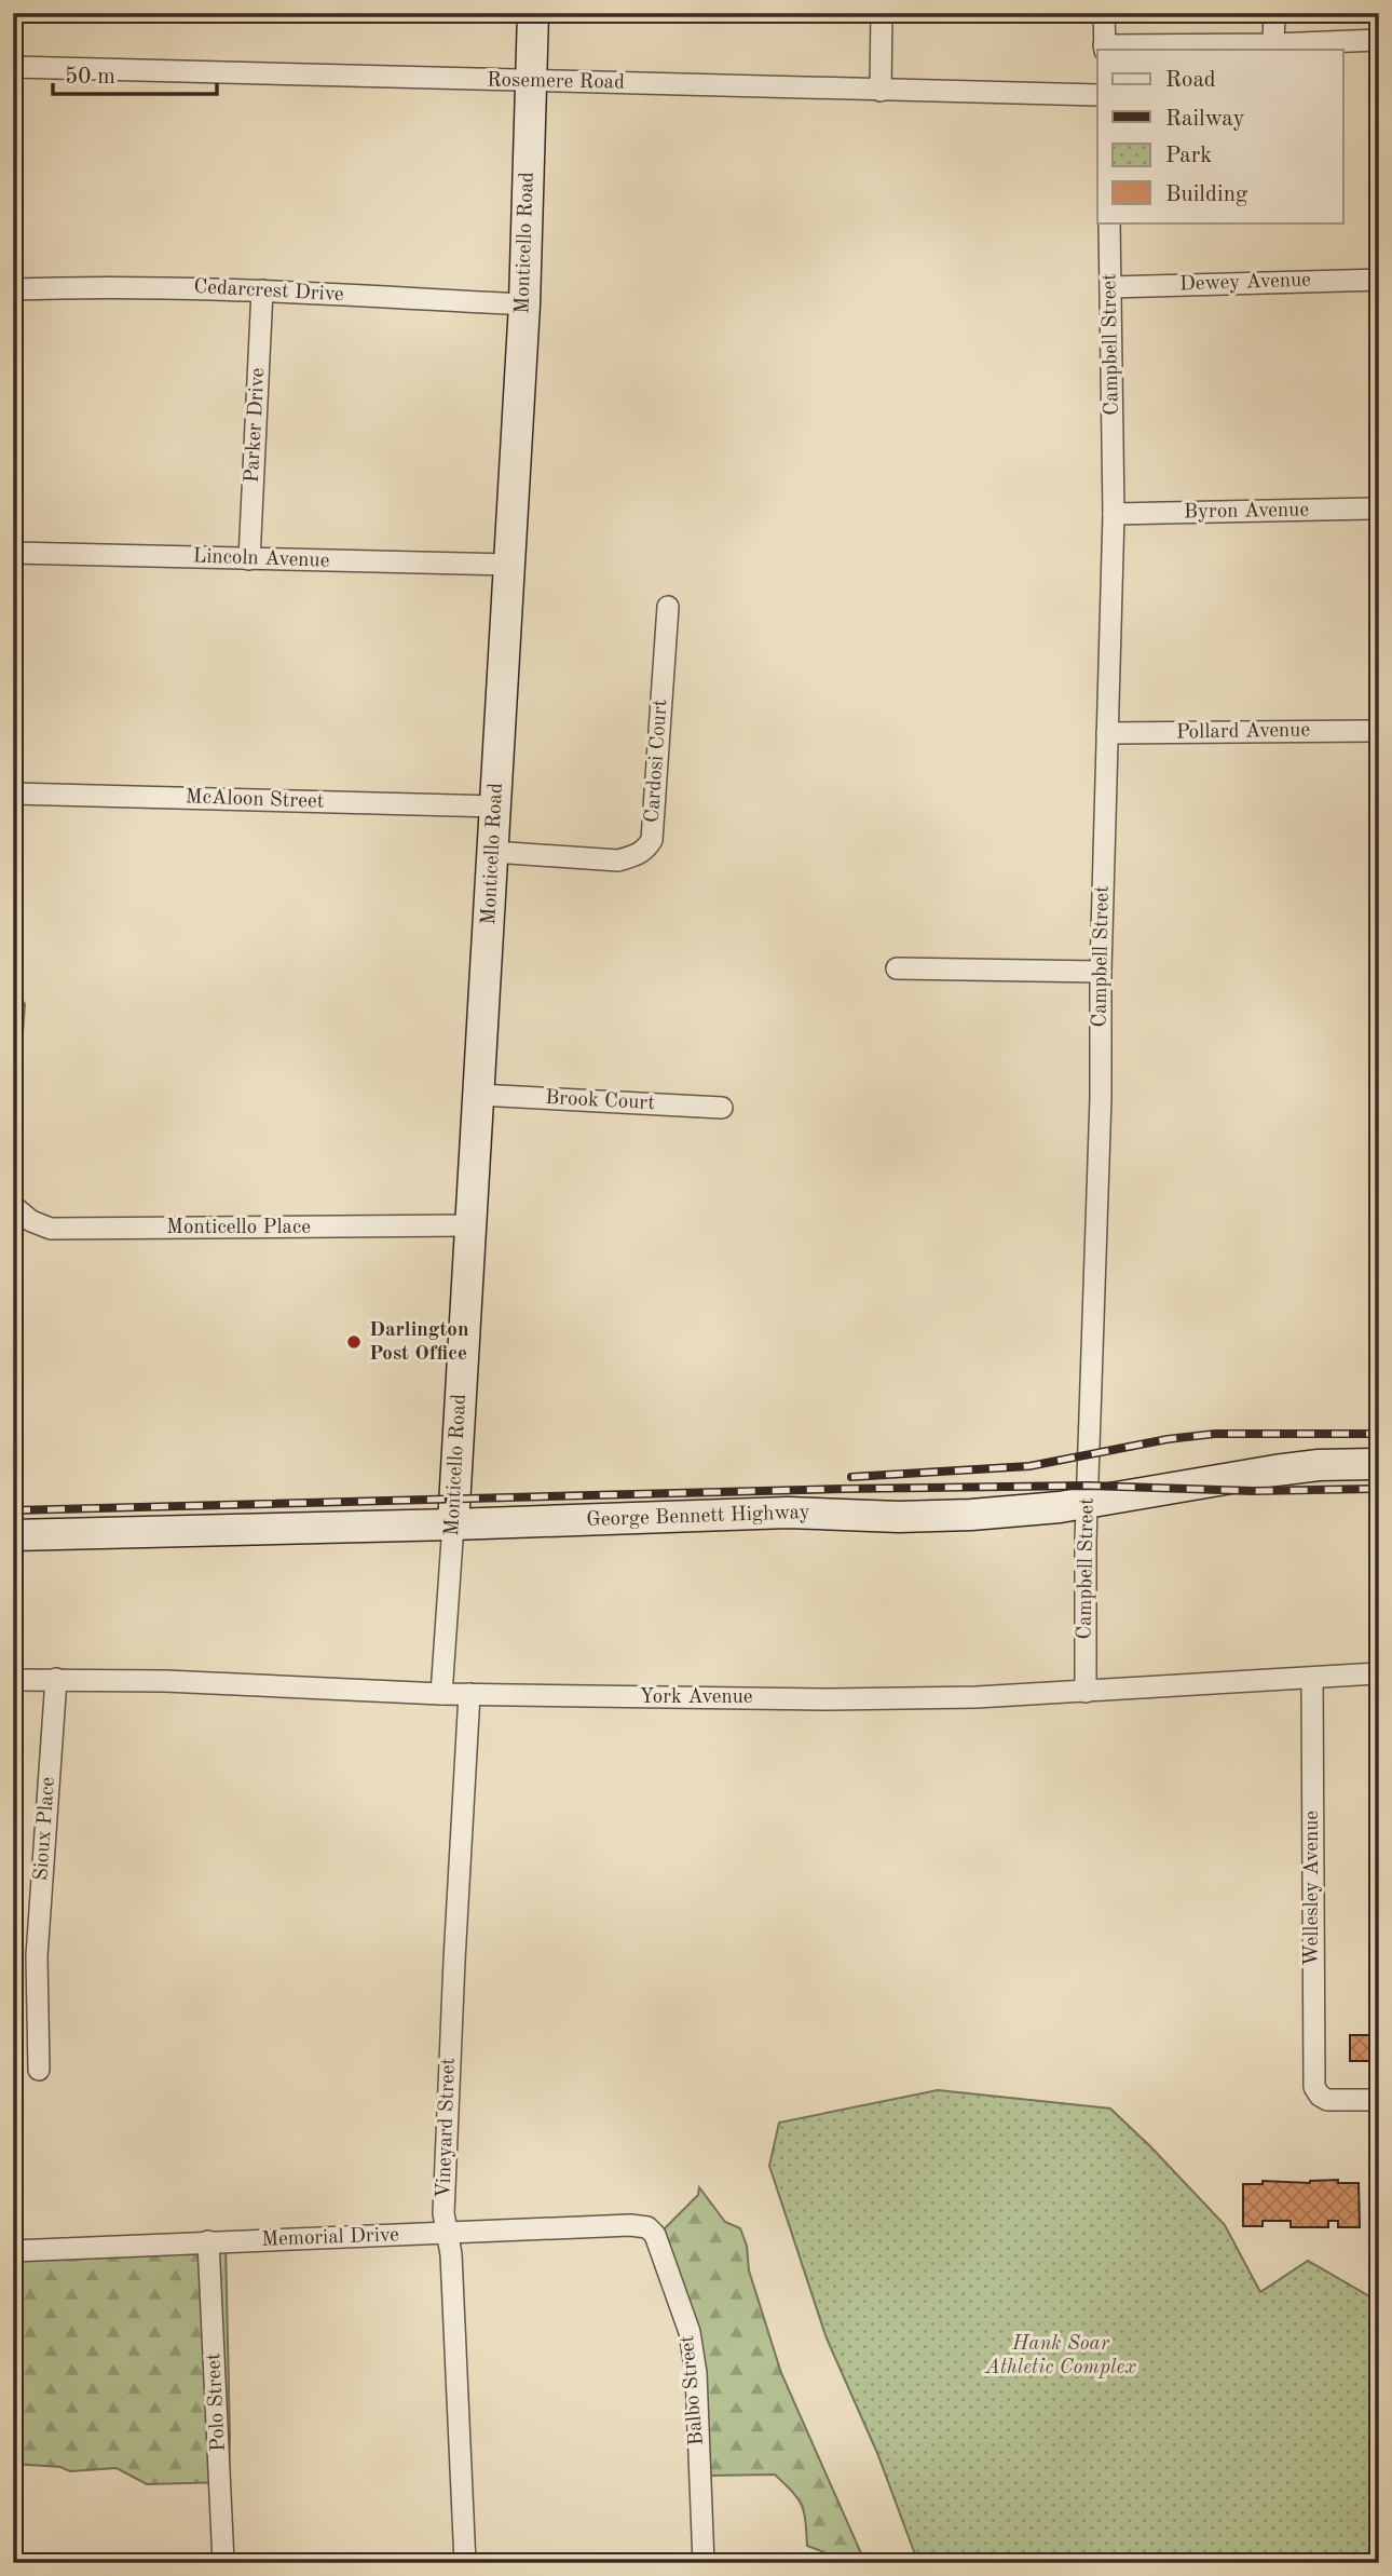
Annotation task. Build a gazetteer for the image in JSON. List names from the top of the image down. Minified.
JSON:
{"streets":{"street":["Rosemere Road","Monticello Road","Dewey Avenue","Cedarcrest Drive","Campbell Street","Parker Drive","Byron Avenue","Lincoln Avenue","Pollard Avenue","Cardosi Court","McAloon Street","Brook Court","Monticello Place","George Bennett Highway","York Avenue","Sioux Place","Wellesley Avenue","Vineyard Street","Memorial Drive","Balbo Street","Polo Street"]},"crossings":[["Rosemere Road","Monticello Road"],["Monticello Road","Cedarcrest Drive"],["Monticello Road","Lincoln Avenue"],["Monticello Road","Cardosi Court"],["Monticello Road","McAloon Street"],["Monticello Road","Brook Court"],["Monticello Road","Monticello Place"],["Monticello Road","George Bennett Highway"],["Monticello Road","York Avenue"],["Dewey Avenue","Campbell Street"],["Cedarcrest Drive","Parker Drive"],["Campbell Street","Byron Avenue"],["Campbell Street","Pollard Avenue"],["Campbell Street","George Bennett Highway"],["Campbell Street","York Avenue"],["Parker Drive","Lincoln Avenue"],["York Avenue","Sioux Place"],["York Avenue","Wellesley Avenue"],["York Avenue","Vineyard Street"],["Vineyard Street","Memorial Drive"],["Memorial Drive","Balbo Street"],["Memorial Drive","Polo Street"]],"parks":["Hank Soar Athletic Complex"],"places":["Darlington Post Office"],"legend":["Road","Railway","Park","Building"],"scale_bar":"50 m"}
